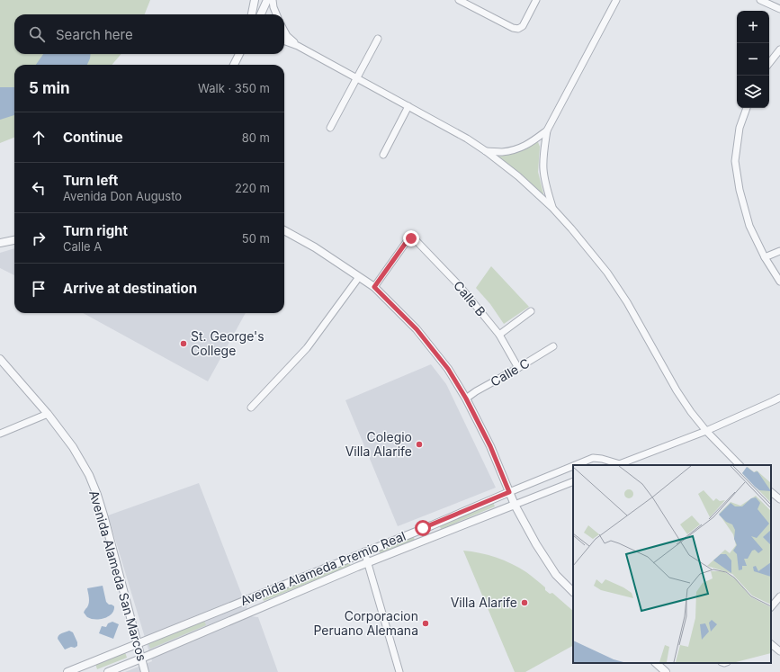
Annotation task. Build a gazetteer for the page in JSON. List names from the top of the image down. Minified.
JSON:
{"streets":{"street":["Calle B","Calle C","Avenida Alameda Premio Real","Avenida Alameda San Marcos"]},"crossings":[["Calle B","Calle C"],["Avenida Alameda Premio Real","Avenida Alameda San Marcos"]],"places":["St. George's College","Colegio Villa Alarife","Villa Alarife","Corporacion Peruano Alemana"],"page":{"map_buttons":["+","−"],"search":"Search here","heading":["5 min","Walk · 350 m"],"list":[["Continue","80 m"],["Turn left","Avenida Don Augusto","220 m"],["Turn right","Calle A","50 m"],"Arrive at destination"]}}
